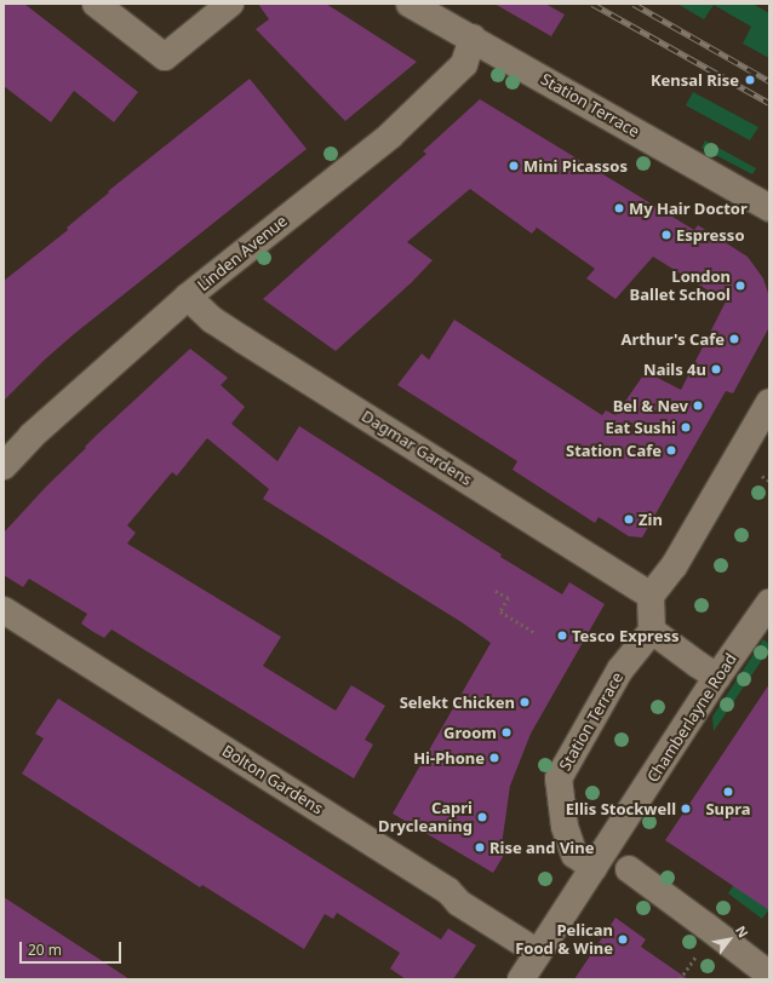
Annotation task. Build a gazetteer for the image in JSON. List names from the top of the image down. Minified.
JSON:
{"streets":{"street":["Station Terrace","Linden Avenue","Dagmar Gardens","Chamberlayne Road","Bolton Gardens"]},"crossings":[["Station Terrace","Linden Avenue"],["Station Terrace","Chamberlayne Road"],["Linden Avenue","Dagmar Gardens"],["Chamberlayne Road","Bolton Gardens"]],"places":["Kensal Rise","Mini Picassos","My Hair Doctor","Espresso","London Ballet School","Arthur's Cafe","Nails 4u","Bel & Nev","Eat Sushi","Station Cafe","Zin","Tesco Express","Selekt Chicken","Groom","Hi-Phone","Supra","Ellis Stockwell","Capri Drycleaning","Rise and Vine","Pelican Food & Wine"],"scale_bar":"20 m","north":"top right"}
